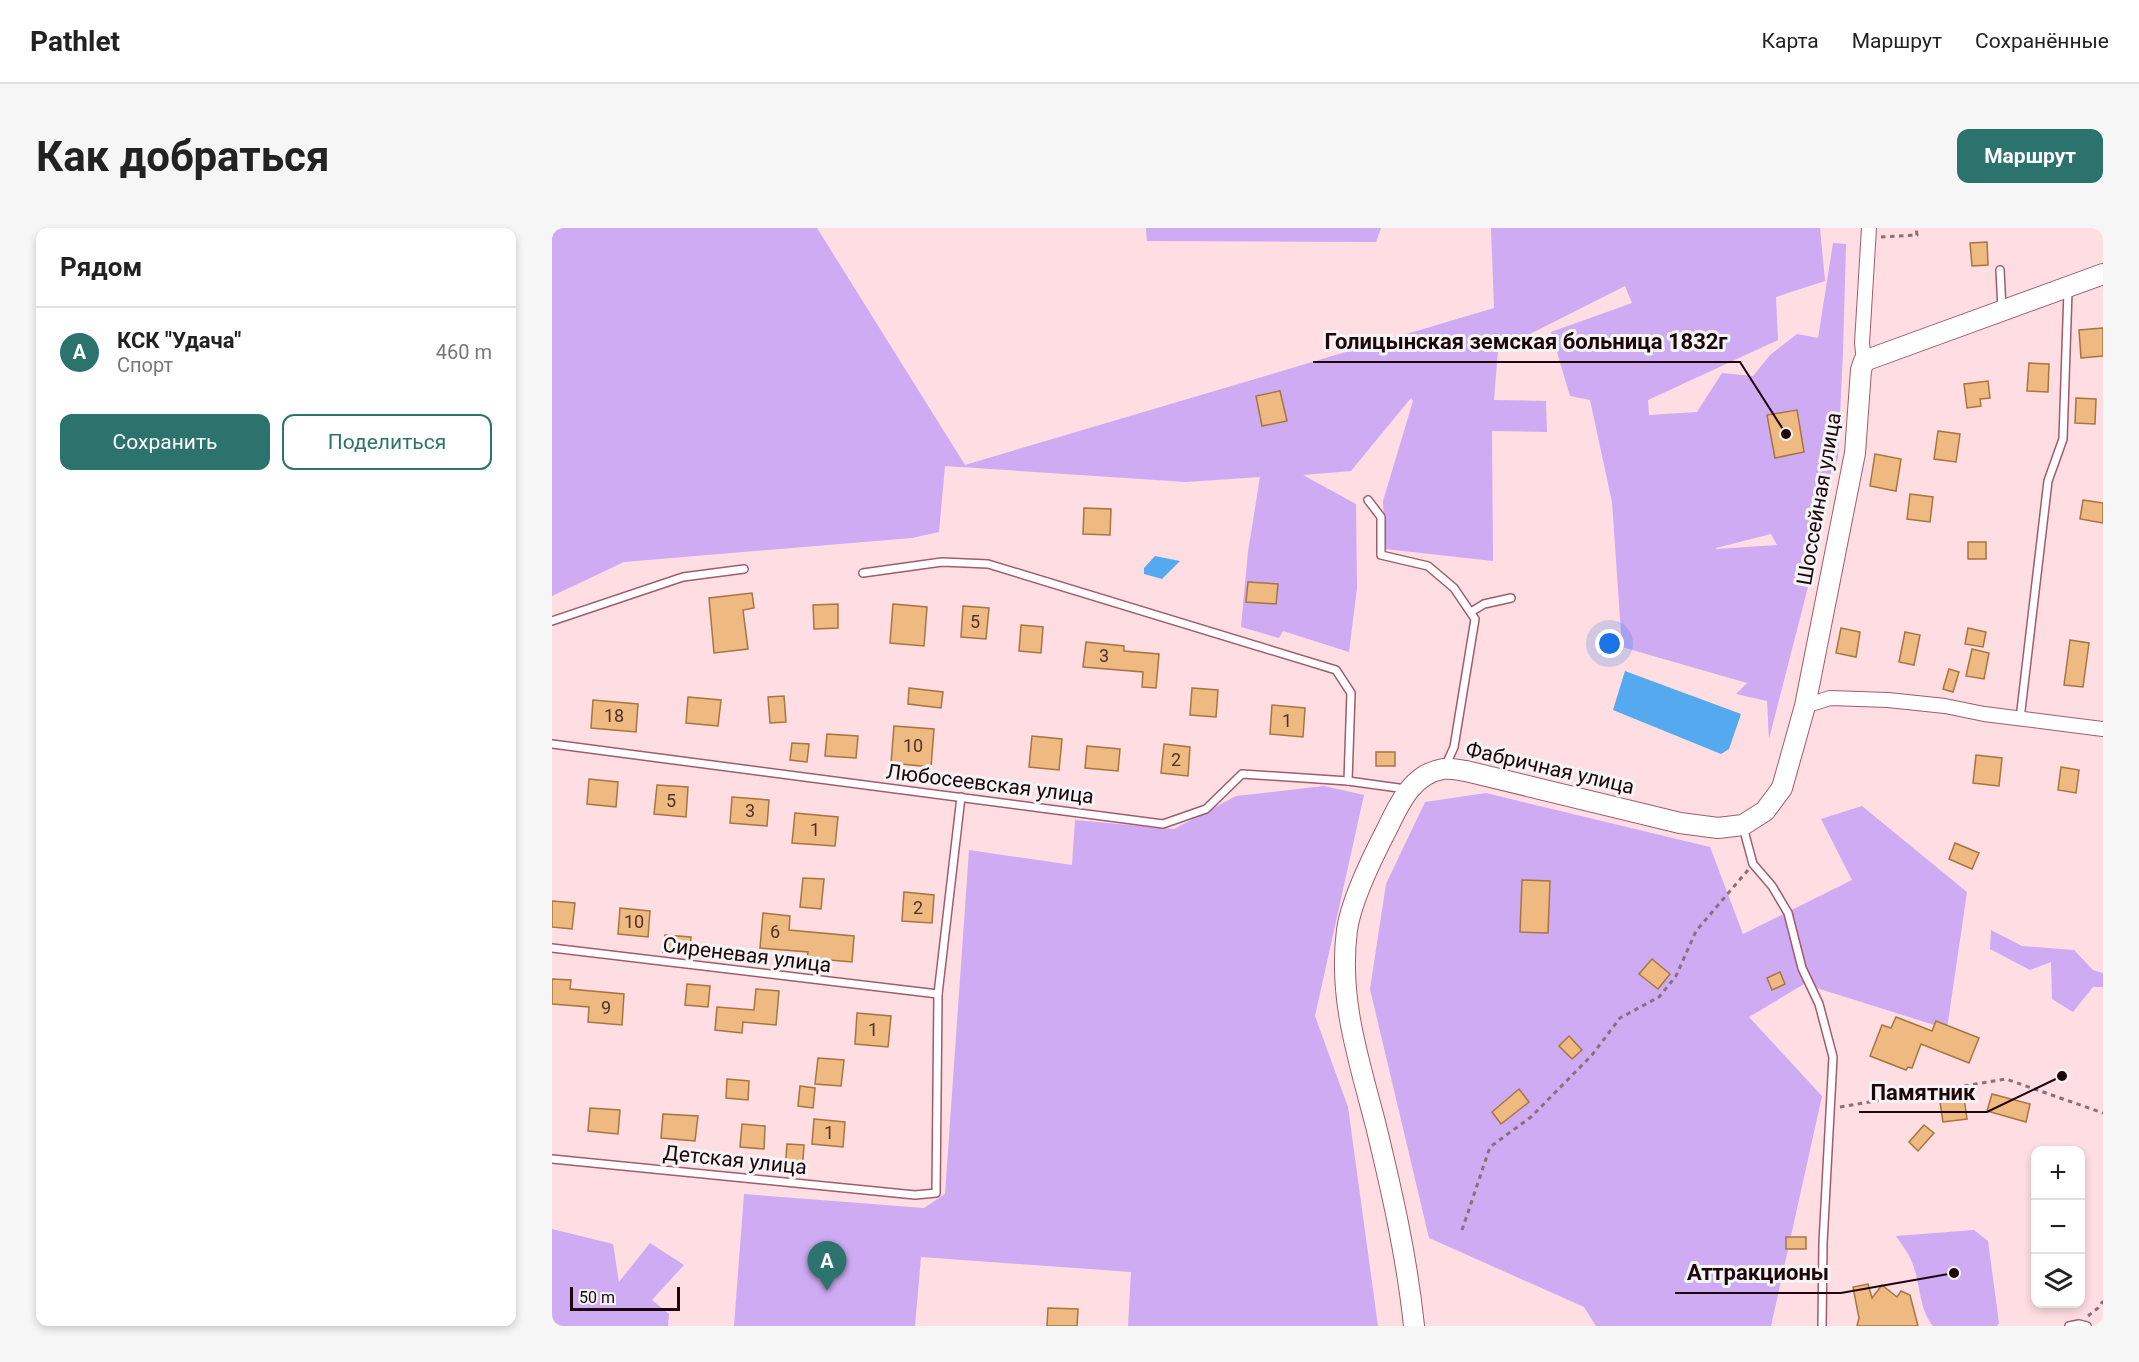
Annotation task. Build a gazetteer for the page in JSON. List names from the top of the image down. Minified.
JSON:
{"streets":{"street":["Шоссейная улица","Фабричная улица"],"lane":["Любосеевская улица","Сиреневая улица","Детская улица"]},"crossings":[["Фабричная улица","Любосеевская улица"],["Сиреневая улица","Детская улица"]],"places":["Голицынская земская больница 1832г","Памятник","Аттракционы"],"house_numbers":["5","3","18","1","10","2","5","3","1","2","10","6","9","1","1"],"scale_bar":"50 m","page":{"header":"Pathlet","nav":["Карта","Маршрут","Сохранённые"],"buttons":["Маршрут",["Сохранить","Поделиться"]],"title":"Как добраться","heading":"Рядом","list":[{"mark":"A","name":"КСК \"Удача\"","note":"Спорт","value":"460 m"}],"map_buttons":["+","−"],"pins":"A","scale":"50 m"}}
